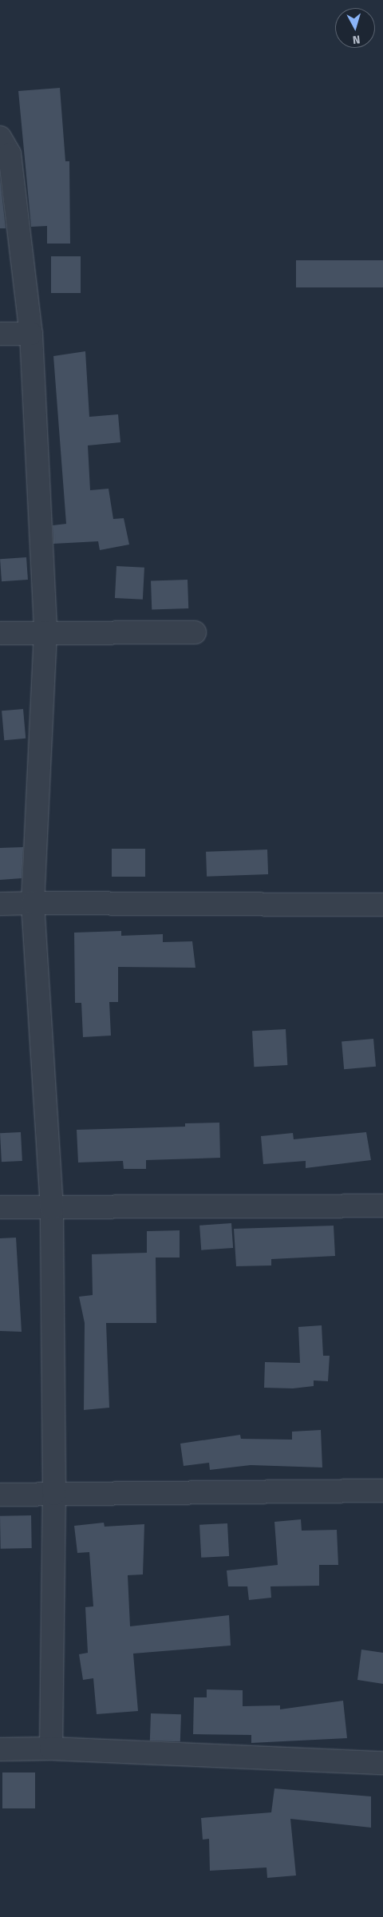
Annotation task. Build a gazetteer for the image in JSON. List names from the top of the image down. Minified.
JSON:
{"north":"bottom"}
